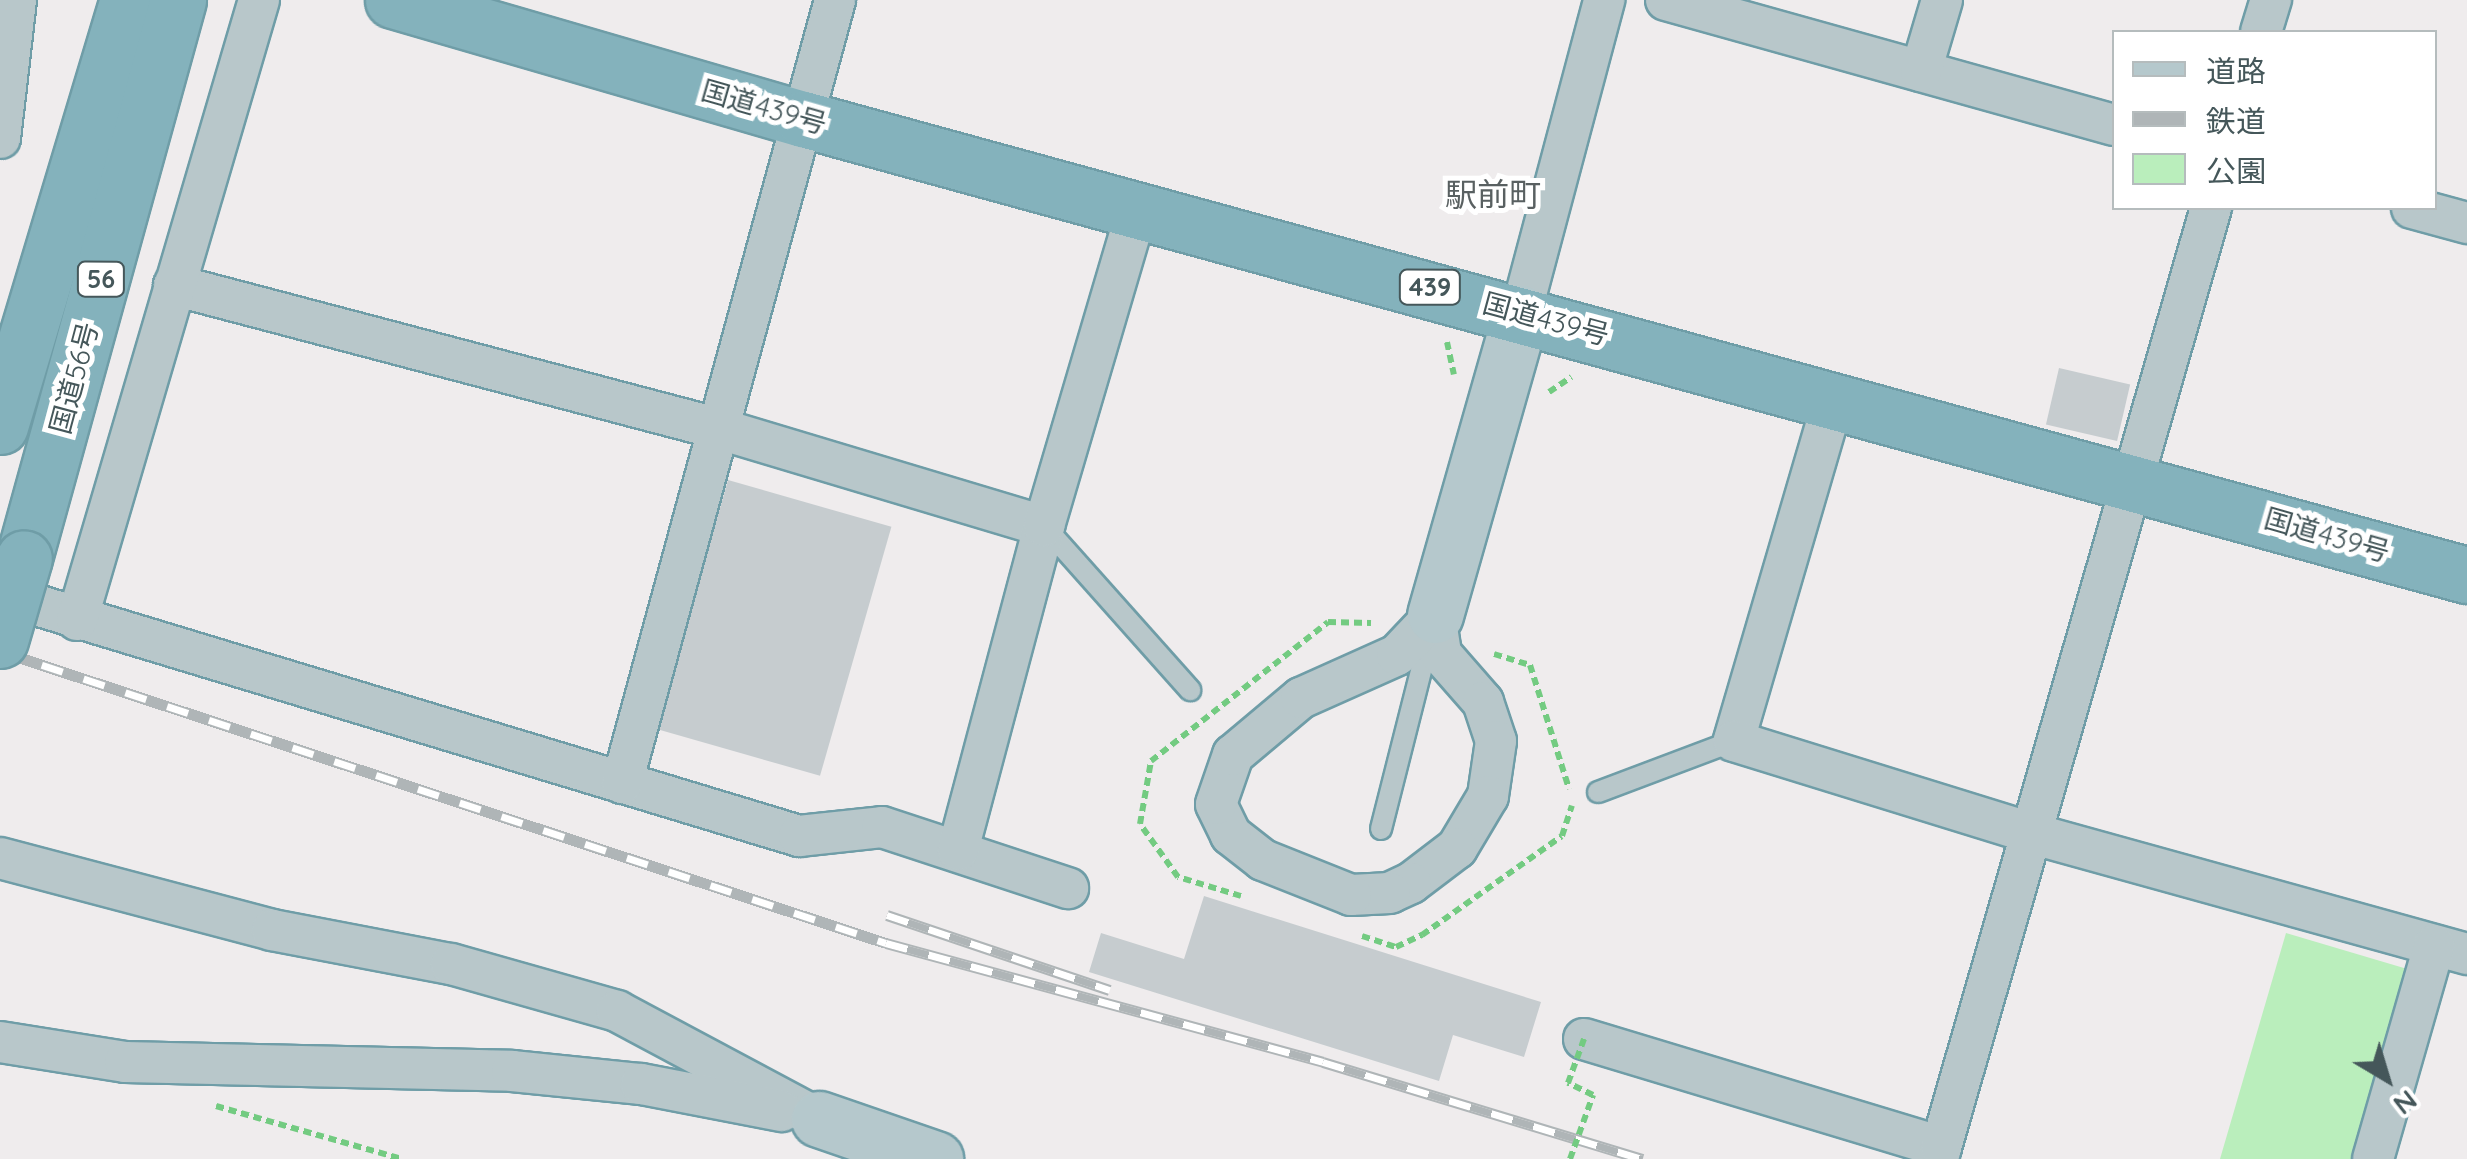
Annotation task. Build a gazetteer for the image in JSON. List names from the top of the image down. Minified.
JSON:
{"streets":{"highway":["国道439号","56","439","国道56号"]},"districts":["駅前町"],"legend":["道路","鉄道","公園"],"north":"bottom right"}
